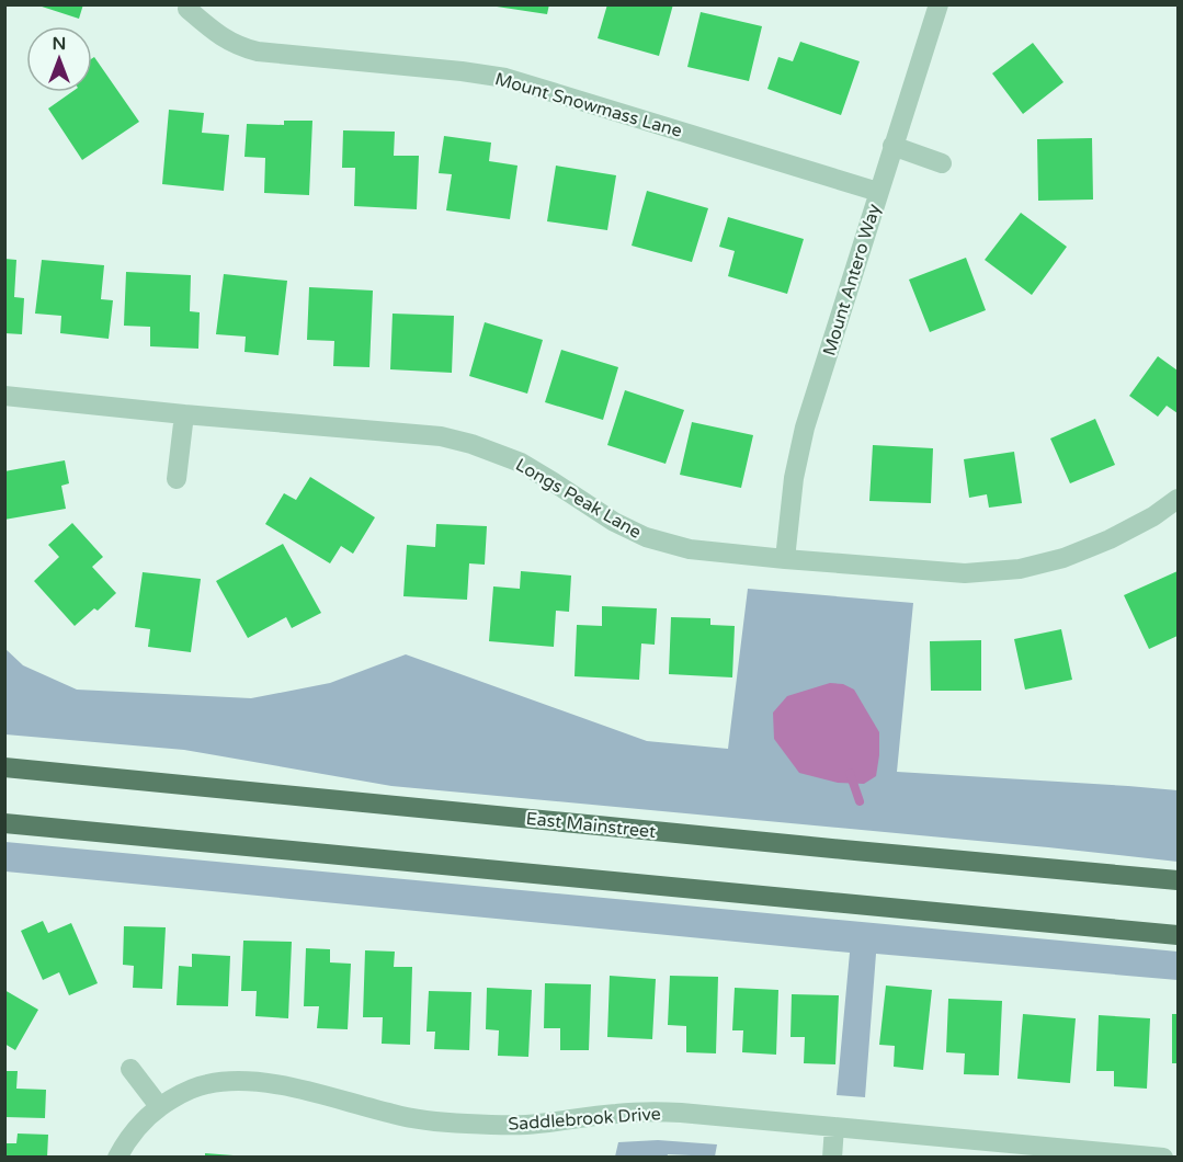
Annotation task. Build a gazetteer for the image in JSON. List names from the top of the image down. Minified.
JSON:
{"streets":{"main road":["East Mainstreet"],"street":["Mount Snowmass Lane","Mount Antero Way","Longs Peak Lane","Saddlebrook Drive"]},"crossings":[["Mount Snowmass Lane","Mount Antero Way"],["Mount Antero Way","Longs Peak Lane"]],"north":"top"}
